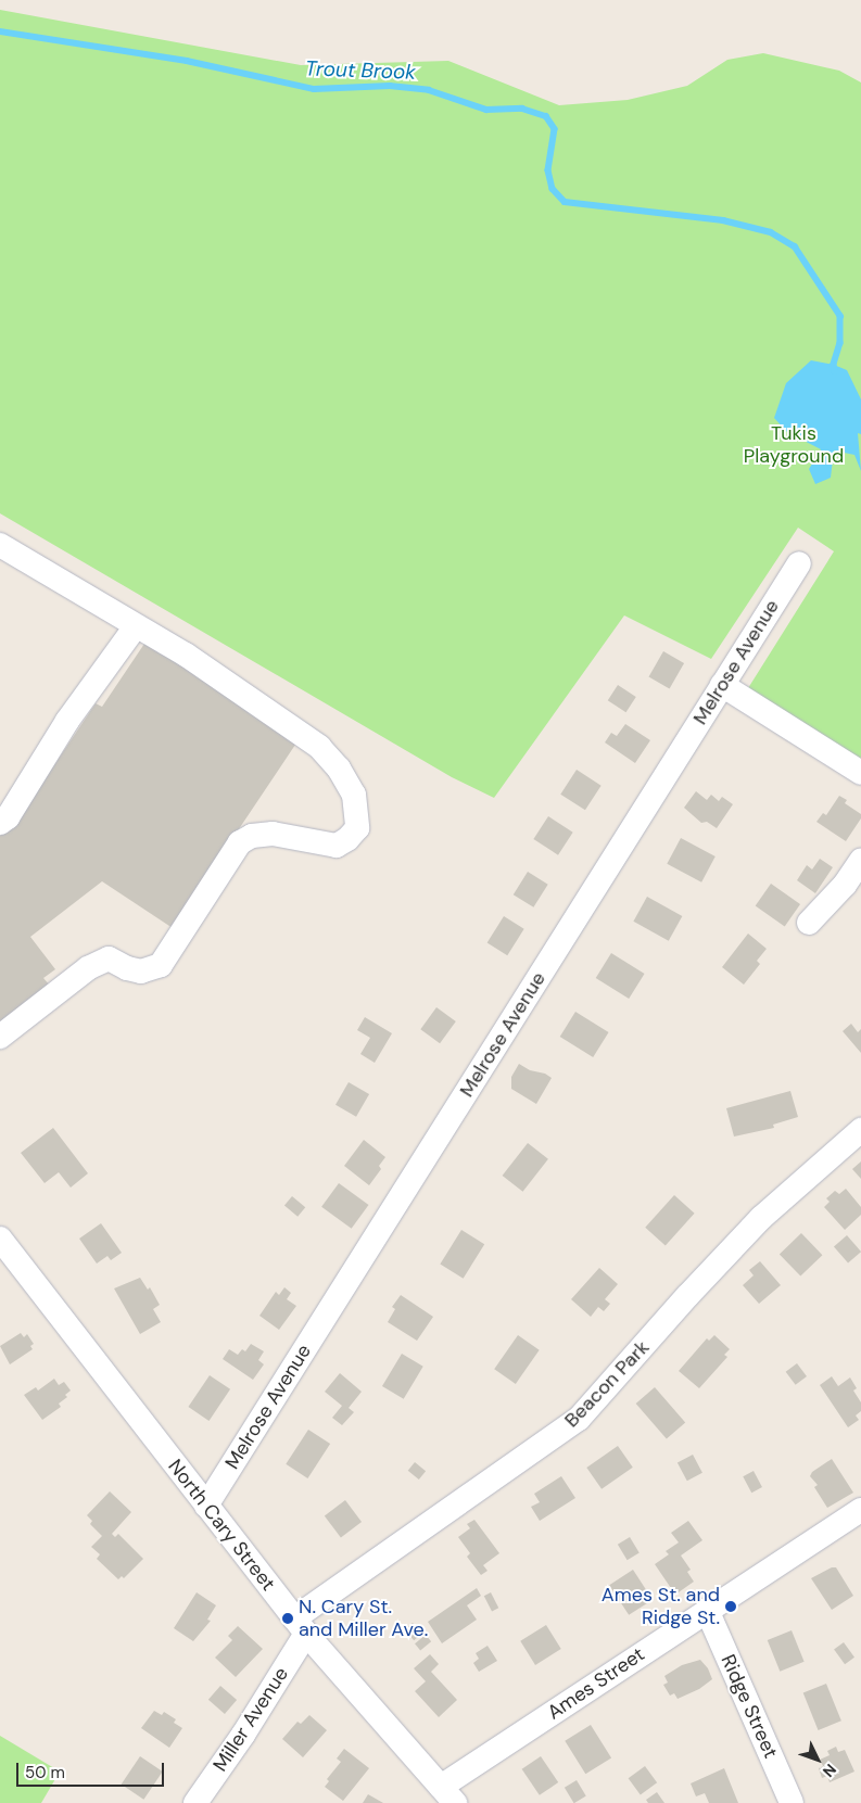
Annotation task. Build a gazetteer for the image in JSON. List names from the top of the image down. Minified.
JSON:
{"streets":{"street":["Melrose Avenue","Beacon Park","North Cary Street","Ames Street","Ridge Street","Miller Avenue"]},"crossings":[["Melrose Avenue","North Cary Street"],["Beacon Park","North Cary Street"],["Beacon Park","Miller Avenue"],["North Cary Street","Ames Street"],["North Cary Street","Miller Avenue"],["Ames Street","Ridge Street"]],"water":["Trout Brook"],"parks":["Tukis Playground"],"places":["Ames St. and Ridge St.","N. Cary St. and Miller Ave."],"scale_bar":"50 m","north":"bottom right"}
